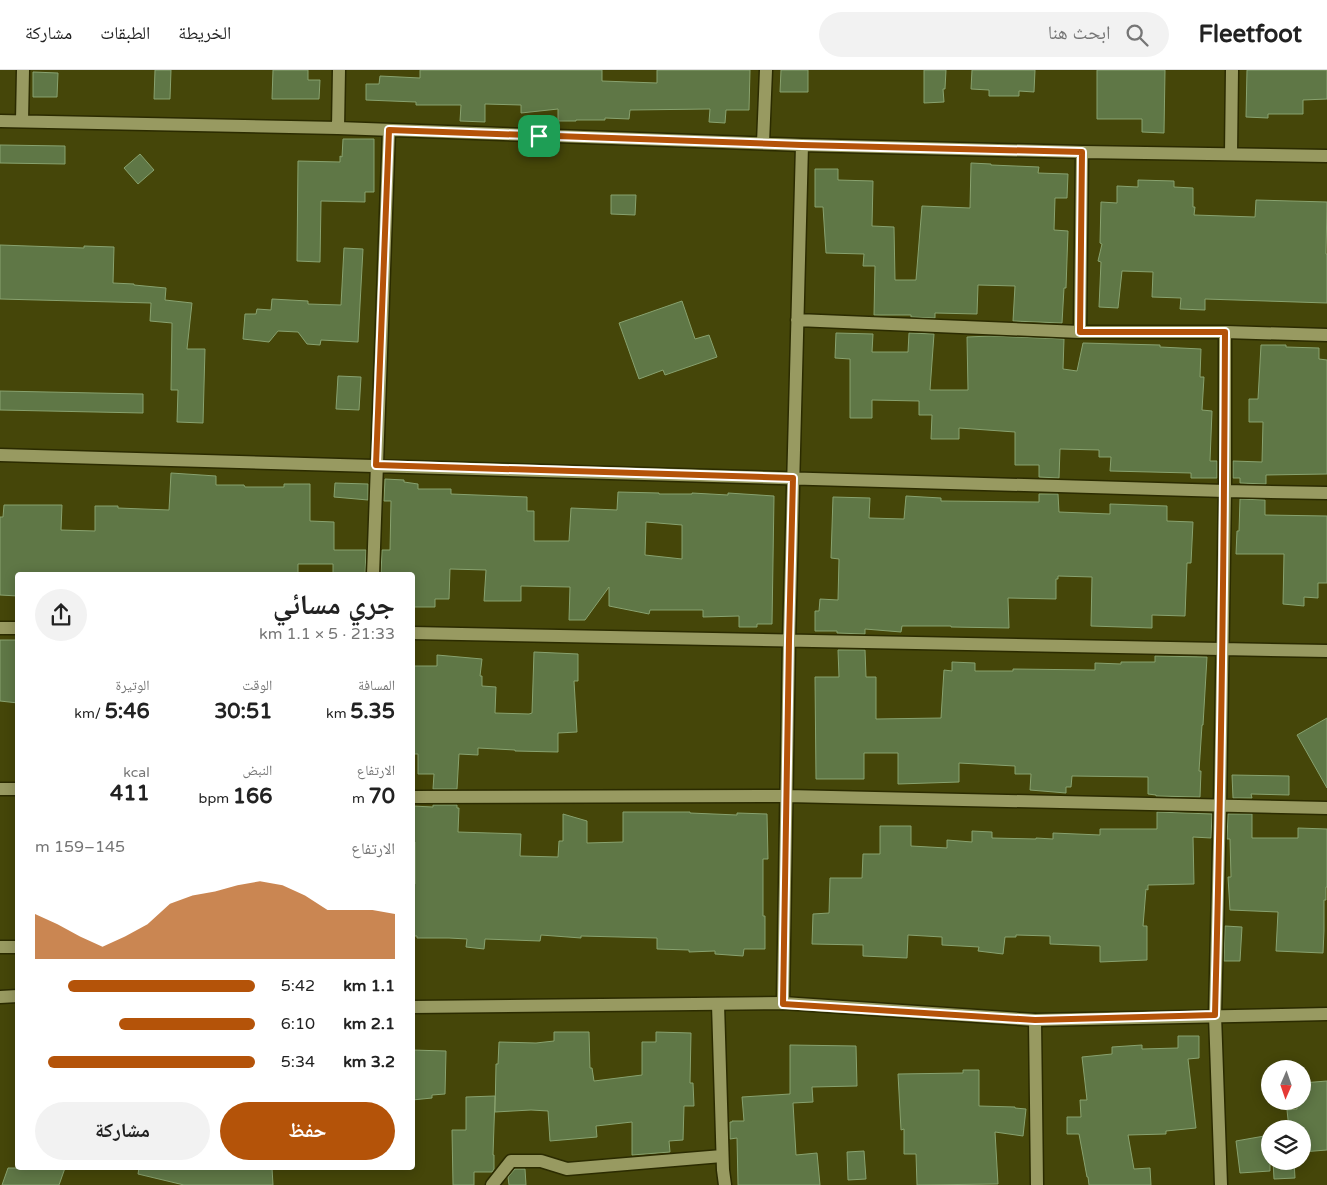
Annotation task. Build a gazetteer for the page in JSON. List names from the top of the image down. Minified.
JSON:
{"north":"bottom","page":{"header":"Fleetfoot","search":"ابحث هنا","nav":["الخريطة","الطبقات","مشاركة"],"heading":["جري مسائي","21:33 · 5 × 1.1 km"],"stats":[["المسافة","5.35 km"],["الوقت","30:51"],["الوتيرة","5:46 /km"],["الارتفاع","70 m"],["النبض","166 bpm"],["kcal","411"]],"chart":["الارتفاع","145–159 m"],"list":[{"name":"1.1 km","note":"5:42"},{"name":"2.1 km","note":"6:10"},{"name":"3.2 km","note":"5:34"}],"buttons":["حفظ","مشاركة"]}}
